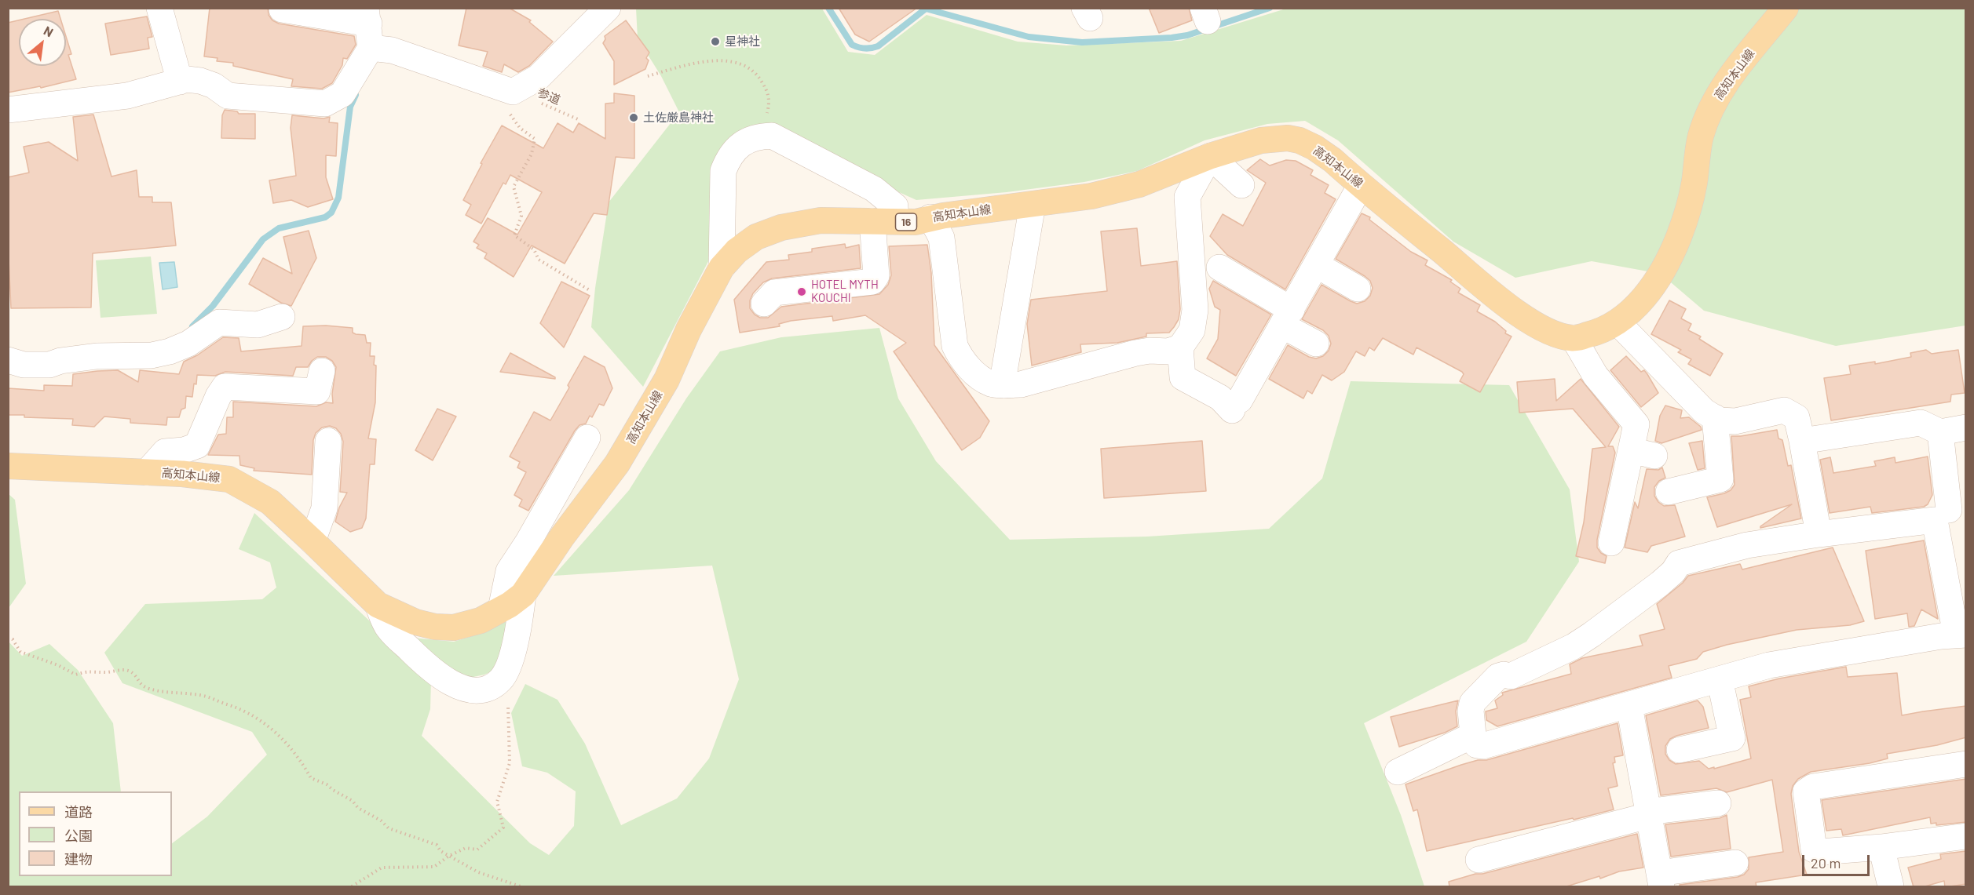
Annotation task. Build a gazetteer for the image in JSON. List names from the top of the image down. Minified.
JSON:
{"streets":{"main road":["高知本山線","16"],"path":["参道"]},"places":["星神社","土佐厳島神社","HOTEL MYTH KOUCHI"],"legend":["道路","公園","建物"],"scale_bar":"20 m","north":"top right"}
